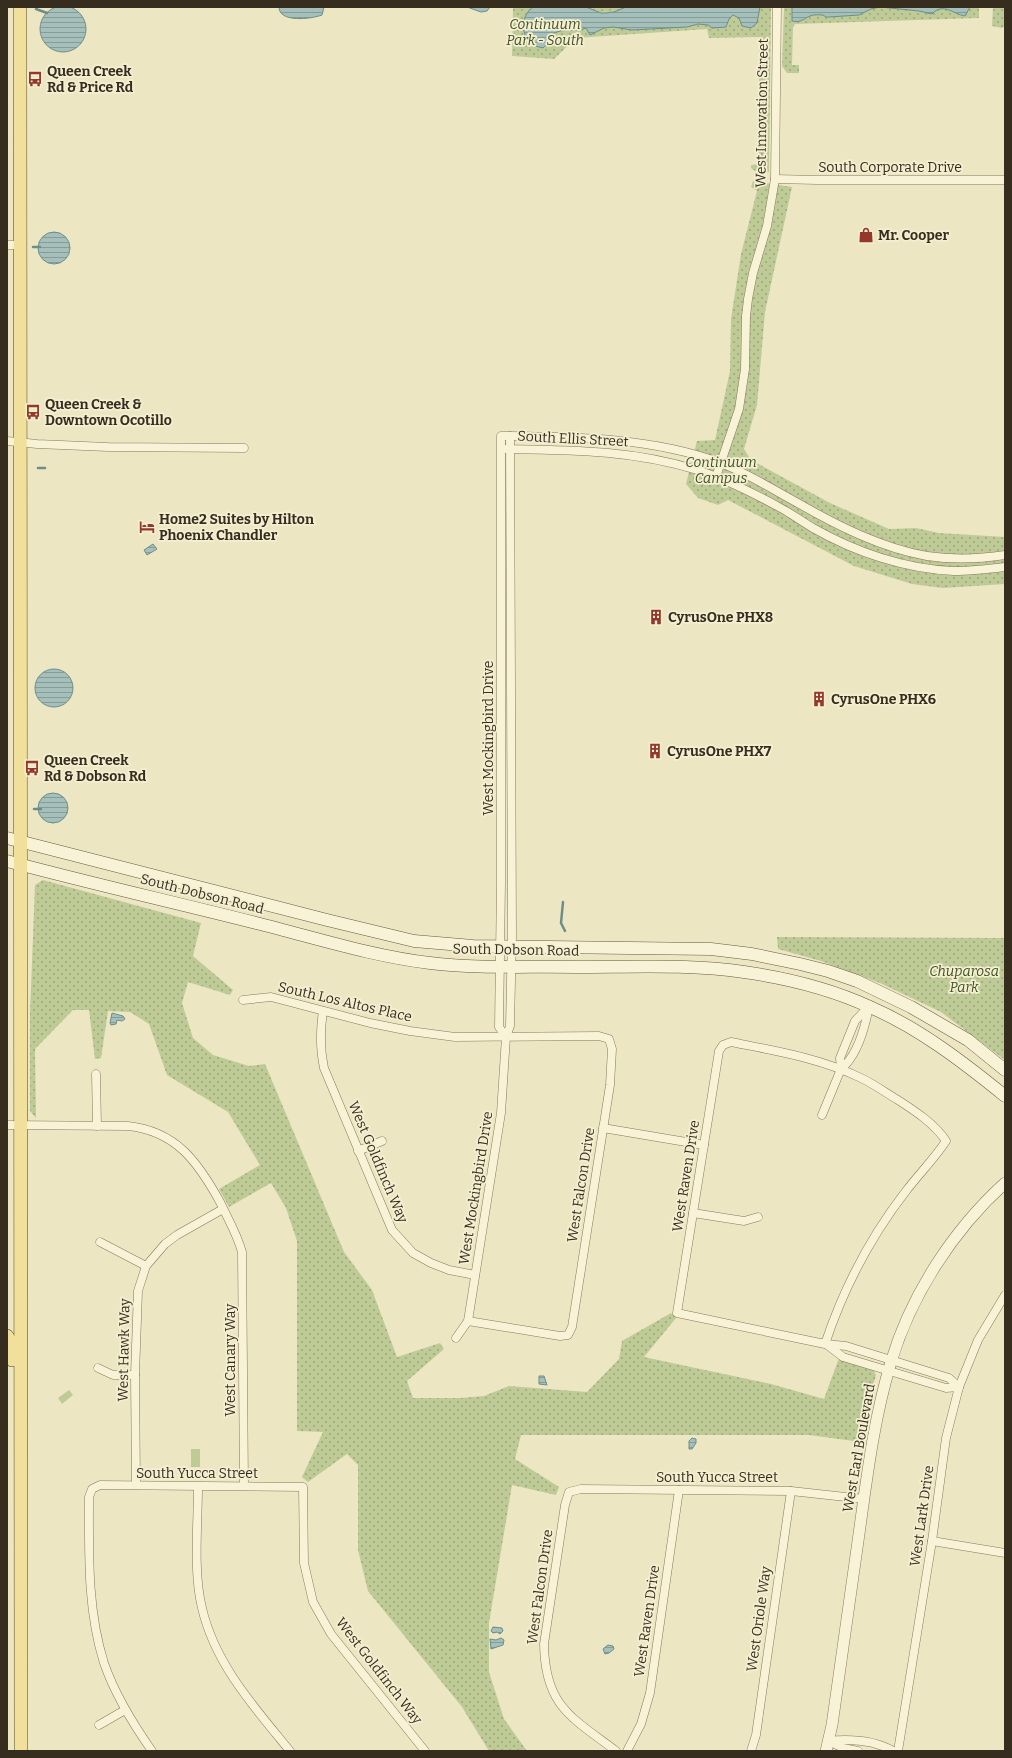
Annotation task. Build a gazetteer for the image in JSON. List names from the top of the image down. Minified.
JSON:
{"streets":{"main road":["South Dobson Road"],"street":["West Innovation Street","South Corporate Drive","South Ellis Street","West Mockingbird Drive","South Los Altos Place","West Goldfinch Way","West Raven Drive","West Falcon Drive","West Hawk Way","West Canary Way","West Earl Boulevard","South Yucca Street","West Lark Drive","West Oriole Way"]},"crossings":[["West Innovation Street","South Corporate Drive"],["West Innovation Street","South Ellis Street"],["South Ellis Street","West Mockingbird Drive"],["West Mockingbird Drive","South Dobson Road"],["West Mockingbird Drive","South Los Altos Place"],["West Mockingbird Drive","West Goldfinch Way"],["West Mockingbird Drive","West Falcon Drive"],["South Los Altos Place","West Goldfinch Way"],["South Los Altos Place","West Falcon Drive"],["West Goldfinch Way","South Yucca Street"],["West Raven Drive","South Yucca Street"],["West Falcon Drive","South Yucca Street"],["West Hawk Way","West Canary Way"],["West Hawk Way","South Yucca Street"],["West Canary Way","South Yucca Street"],["West Earl Boulevard","South Yucca Street"],["South Yucca Street","West Oriole Way"]],"parks":["Continuum Park - South","Continuum Campus","Chuparosa Park"],"places":{"bus stop":["Queen Creek Rd & Price Rd","Queen Creek & Downtown Ocotillo","Queen Creek Rd & Dobson Rd"],"shop":["Mr. Cooper"],"hotel":["Home2 Suites by Hilton Phoenix Chandler"],"building":["CyrusOne PHX8","CyrusOne PHX6","CyrusOne PHX7"]}}
